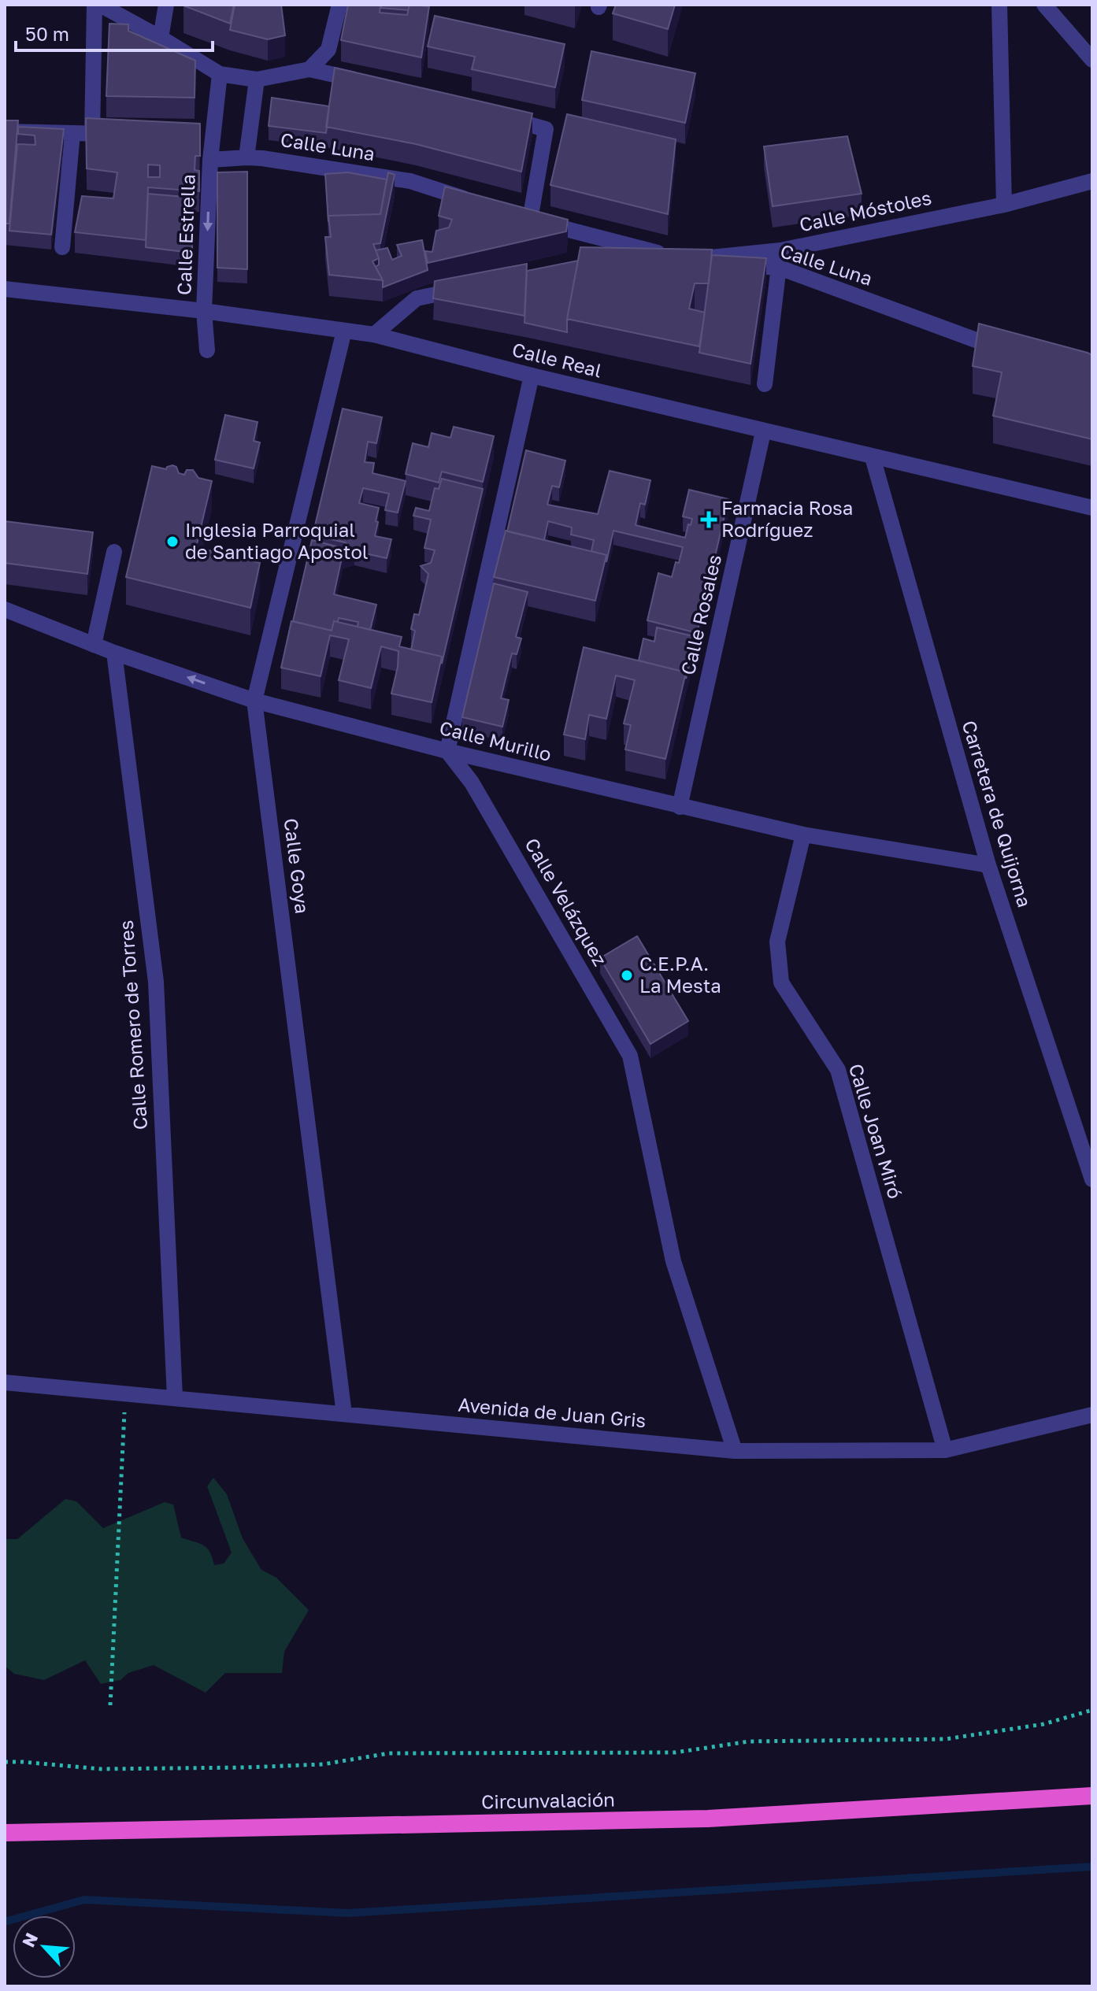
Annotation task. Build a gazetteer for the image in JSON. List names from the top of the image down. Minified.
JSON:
{"streets":{"highway":["Circunvalación"],"street":["Calle Luna","Calle Móstoles","Calle Estrella","Calle Real","Calle Rosales","Calle Murillo","Carretera de Quijorna","Calle Goya","Calle Velázquez","Calle Romero de Torres","Calle Joan Miró","Avenida de Juan Gris"]},"crossings":[["Calle Luna","Calle Móstoles"],["Calle Luna","Calle Estrella"],["Calle Estrella","Calle Real"],["Calle Real","Calle Rosales"],["Calle Real","Carretera de Quijorna"],["Calle Real","Calle Goya"],["Calle Rosales","Calle Murillo"],["Calle Murillo","Carretera de Quijorna"],["Calle Murillo","Calle Goya"],["Calle Murillo","Calle Velázquez"],["Calle Murillo","Calle Romero de Torres"],["Calle Murillo","Calle Joan Miró"],["Calle Goya","Avenida de Juan Gris"],["Calle Velázquez","Avenida de Juan Gris"],["Calle Romero de Torres","Avenida de Juan Gris"],["Calle Joan Miró","Avenida de Juan Gris"]],"one_way":["Calle Estrella"],"places":{"health":["Farmacia Rosa Rodríguez"],"other":["Inglesia Parroquial de Santiago Apostol","C.E.P.A. La Mesta"]},"scale_bar":"50 m","north":"top left"}
